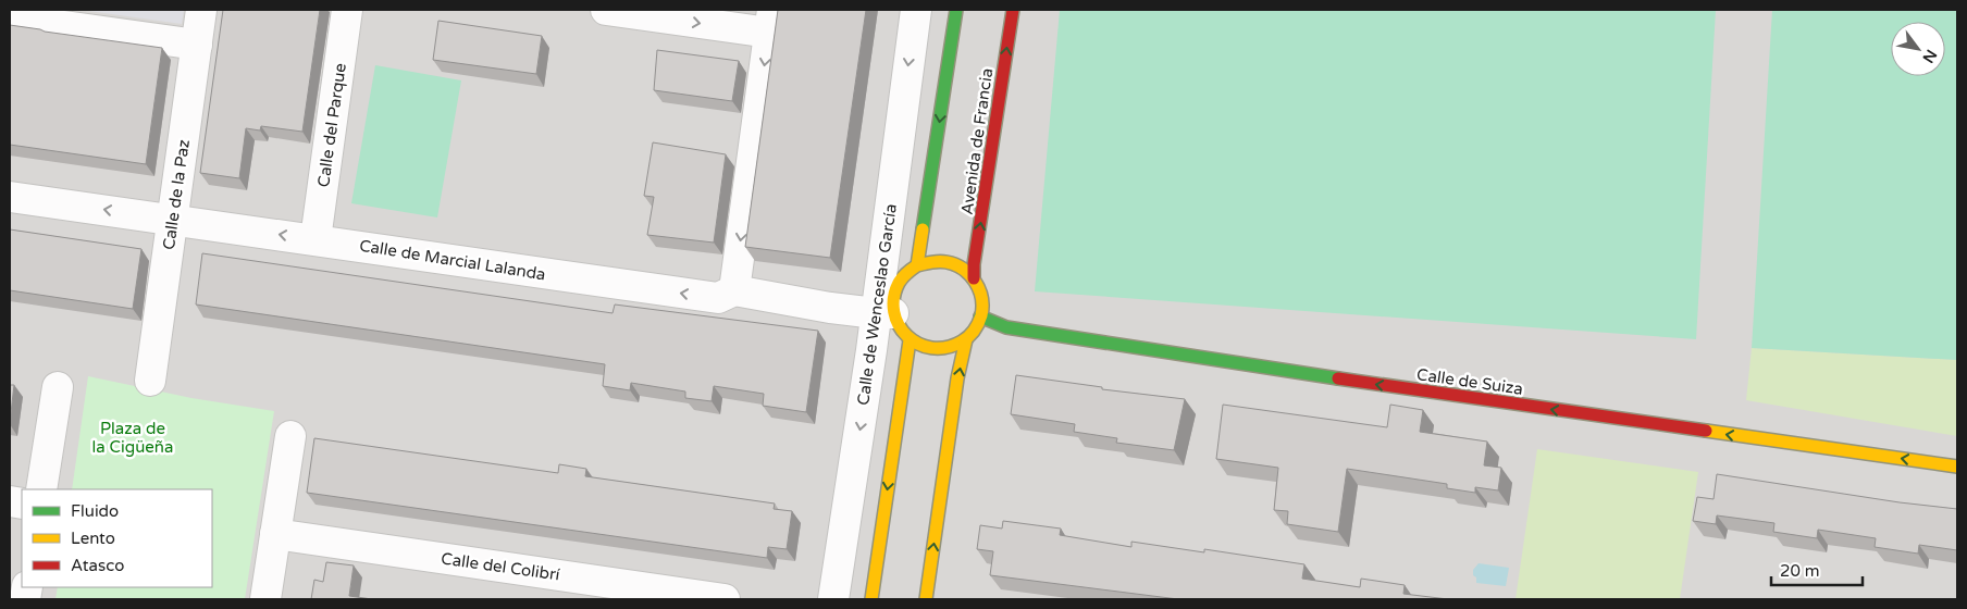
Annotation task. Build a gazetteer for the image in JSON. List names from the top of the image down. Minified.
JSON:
{"streets":{"street":["Calle del Parque","Avenida de Francia","Calle de la Paz","Calle de Marcial Lalanda","Calle de Wenceslao García","Calle de Suiza","Calle del Colibrí"]},"crossings":[["Calle del Parque","Calle de Marcial Lalanda"],["Avenida de Francia","Calle de Marcial Lalanda"],["Avenida de Francia","Calle de Wenceslao García"],["Avenida de Francia","Calle de Suiza"],["Calle de la Paz","Calle de Marcial Lalanda"],["Calle de Marcial Lalanda","Calle de Wenceslao García"],["Calle de Marcial Lalanda","Calle de Suiza"],["Calle de Wenceslao García","Calle de Suiza"]],"one_way":["Calle de Marcial Lalanda","Calle de Suiza"],"parks":["Plaza de la Cigüeña"],"legend":["Fluido","Lento","Atasco"],"scale_bar":"20 m","north":"bottom right"}
